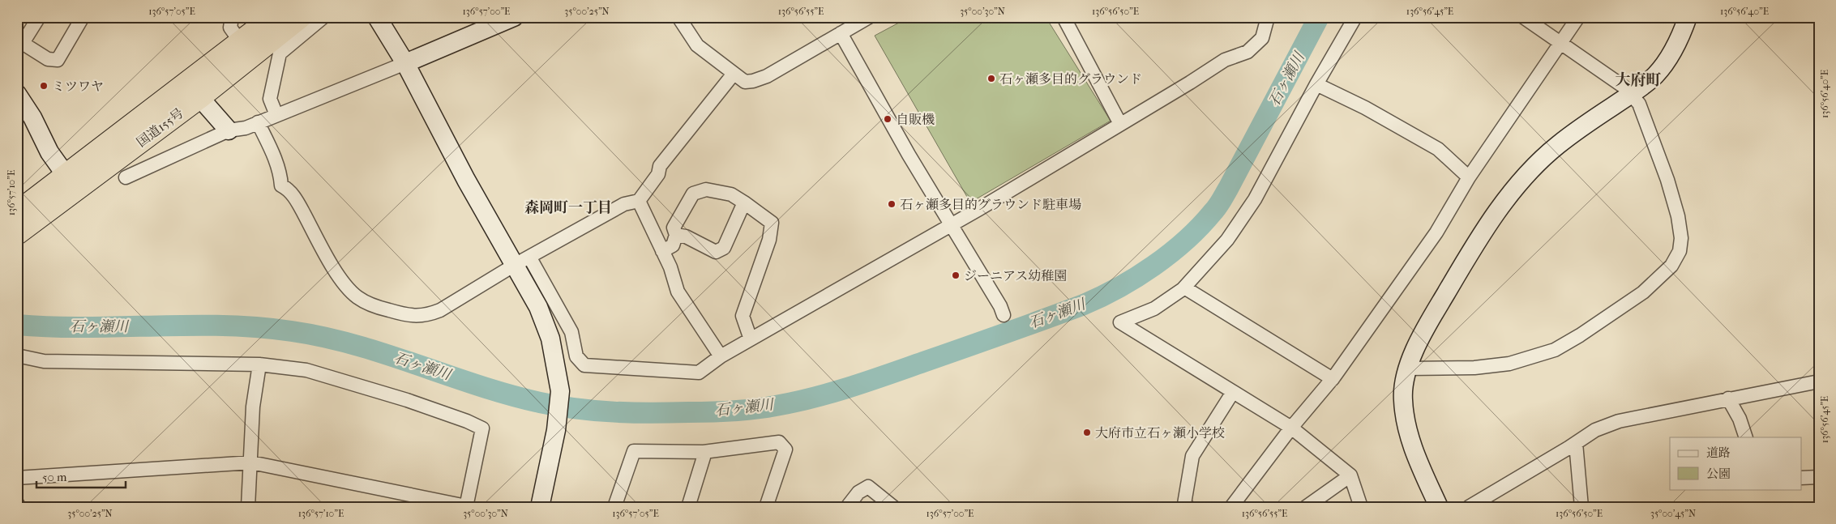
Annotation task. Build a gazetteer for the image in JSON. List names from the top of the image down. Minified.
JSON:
{"streets":{"highway":["国道155号"]},"districts":["大府町","森岡町一丁目"],"water":["石ヶ瀬川"],"places":["石ヶ瀬多目的グラウンド","ミツワヤ","自販機","石ヶ瀬多目的グラウンド駐車場","ジーニアス幼稚園","大府市立石ヶ瀬小学校"],"legend":["道路","公園"],"scale_bar":"50 m","coordinates":["136°57'05\"E","136°57'00\"E","35°00'25\"N","136°56'55\"E","35°00'30\"N","136°56'50\"E","136°56'45\"E","136°56'40\"E","136°57'10\"E","35°00'45\"N"]}
